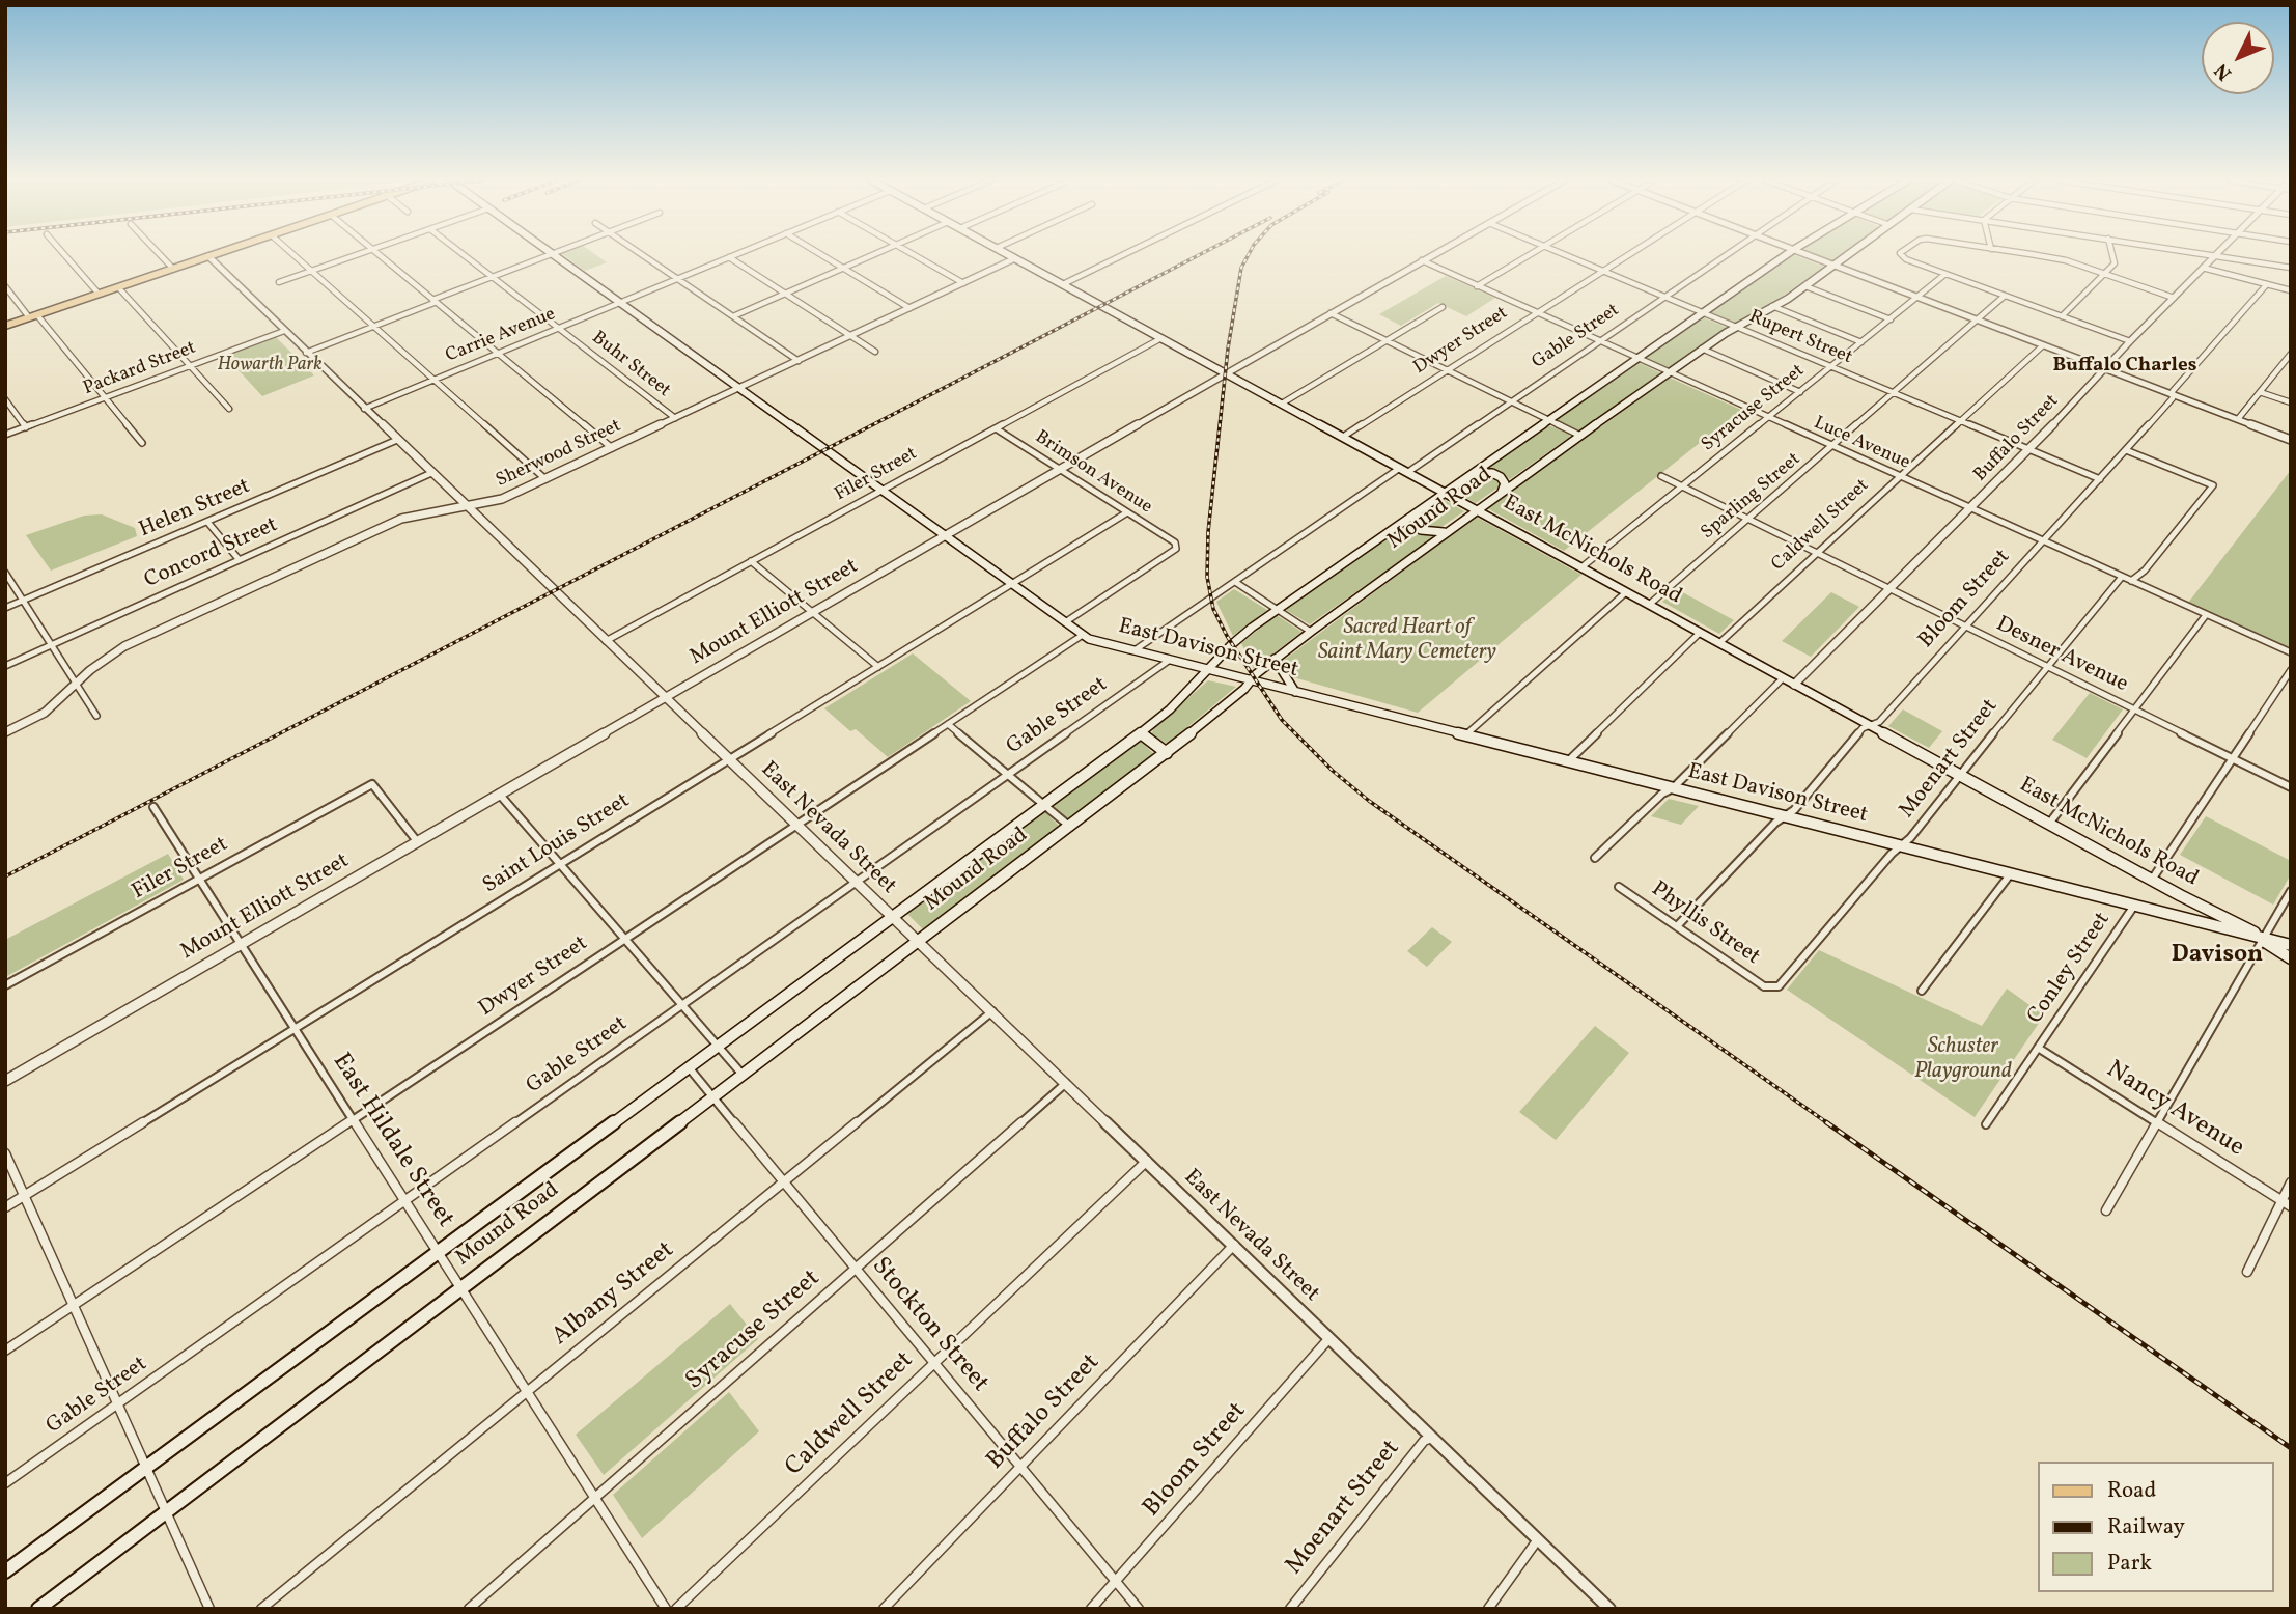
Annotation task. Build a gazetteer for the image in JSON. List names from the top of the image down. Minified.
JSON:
{"streets":{"main road":["Mound Road","East McNichols Road","East Davison Street"],"street":["Carrie Avenue","Gable Street","Rupert Street","Dwyer Street","Buhr Street","Packard Street","Syracuse Street","Buffalo Street","Luce Avenue","Sherwood Street","Brimson Avenue","Filer Street","Sparling Street","Helen Street","Caldwell Street","Concord Street","Bloom Street","Mount Elliott Street","Desner Avenue","Moenart Street","East Nevada Street","Saint Louis Street","Phyllis Street","Conley Street","Nancy Avenue","East Hildale Street","Albany Street","Stockton Street"]},"crossings":[["Carrie Avenue","Buhr Street"],["Carrie Avenue","East Davison Street"],["Carrie Avenue","East Nevada Street"],["Gable Street","Rupert Street"],["Gable Street","Luce Avenue"],["Gable Street","East McNichols Road"],["Gable Street","East Davison Street"],["Gable Street","East Nevada Street"],["Gable Street","East Hildale Street"],["Rupert Street","Dwyer Street"],["Rupert Street","Syracuse Street"],["Rupert Street","Buffalo Street"],["Rupert Street","Sparling Street"],["Rupert Street","Mound Road"],["Rupert Street","Caldwell Street"],["Rupert Street","Bloom Street"],["Dwyer Street","Luce Avenue"],["Dwyer Street","East McNichols Road"],["Dwyer Street","East Davison Street"],["Dwyer Street","East Nevada Street"],["Dwyer Street","East Hildale Street"],["Buhr Street","Sherwood Street"],["Packard Street","East Nevada Street"],["Syracuse Street","Luce Avenue"],["Syracuse Street","East McNichols Road"],["Syracuse Street","Desner Avenue"],["Syracuse Street","East Nevada Street"],["Syracuse Street","East Hildale Street"],["Syracuse Street","Stockton Street"],["Buffalo Street","Luce Avenue"],["Buffalo Street","East McNichols Road"],["Buffalo Street","Desner Avenue"],["Buffalo Street","East Nevada Street"],["Buffalo Street","Stockton Street"],["Luce Avenue","Sparling Street"],["Luce Avenue","Mound Road"],["Luce Avenue","Caldwell Street"],["Luce Avenue","Bloom Street"],["Luce Avenue","Mount Elliott Street"],["Luce Avenue","Moenart Street"],["Sherwood Street","East McNichols Road"],["Sherwood Street","East Davison Street"],["Sherwood Street","East Nevada Street"],["Brimson Avenue","Filer Street"],["Brimson Avenue","Mount Elliott Street"],["Brimson Avenue","East Davison Street"],["Brimson Avenue","Saint Louis Street"],["Filer Street","East McNichols Road"],["Filer Street","Mount Elliott Street"],["Filer Street","East Davison Street"],["Filer Street","East Nevada Street"],["Filer Street","East Hildale Street"],["Sparling Street","East McNichols Road"],["Sparling Street","Desner Avenue"],["Helen Street","East Nevada Street"],["Mound Road","East McNichols Road"],["Mound Road","East Davison Street"],["Mound Road","East Nevada Street"],["Mound Road","East Hildale Street"],["Mound Road","Stockton Street"],["Caldwell Street","East McNichols Road"],["Caldwell Street","Desner Avenue"],["Caldwell Street","East Nevada Street"],["Caldwell Street","Stockton Street"],["East McNichols Road","Bloom Street"],["East McNichols Road","Mount Elliott Street"],["East McNichols Road","East Davison Street"],["East McNichols Road","Moenart Street"],["Concord Street","East Nevada Street"],["Bloom Street","East Davison Street"],["Bloom Street","Desner Avenue"],["Bloom Street","East Nevada Street"],["Bloom Street","Phyllis Street"],["Bloom Street","Stockton Street"],["Mount Elliott Street","East Davison Street"],["Mount Elliott Street","East Nevada Street"],["Mount Elliott Street","East Hildale Street"],["East Davison Street","Moenart Street"],["East Davison Street","Saint Louis Street"],["East Davison Street","Conley Street"],["Desner Avenue","Moenart Street"],["Moenart Street","East Nevada Street"],["Moenart Street","Phyllis Street"],["East Nevada Street","Saint Louis Street"],["East Nevada Street","Albany Street"],["Saint Louis Street","East Hildale Street"],["Conley Street","Nancy Avenue"],["East Hildale Street","Albany Street"],["Albany Street","Stockton Street"]],"districts":["Buffalo Charles","Davison"],"parks":["Howarth Park","Sacred Heart of Saint Mary Cemetery","Schuster Playground"],"legend":["Road","Railway","Park"],"north":"bottom left"}
